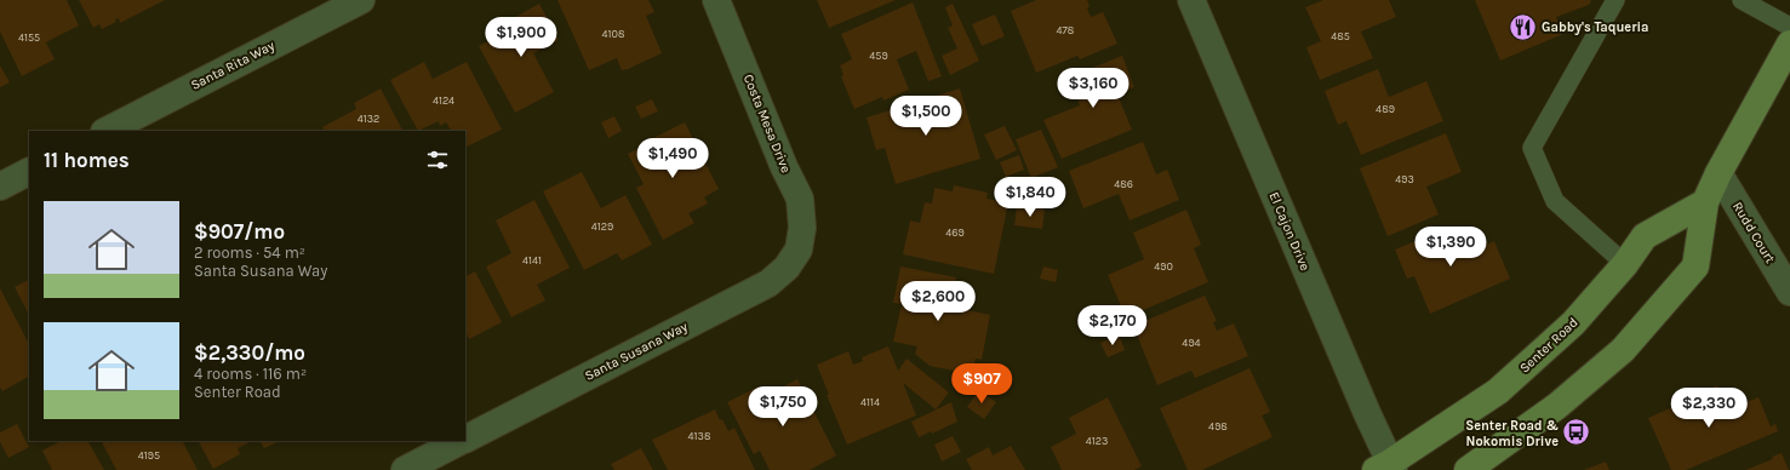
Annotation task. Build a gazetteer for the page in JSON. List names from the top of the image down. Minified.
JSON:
{"streets":{"main road":["Senter Road"],"street":["Santa Rita Way","Costa Mesa Drive","El Cajon Drive","Rudd Court","Santa Susana Way"]},"crossings":[["Costa Mesa Drive","Santa Susana Way"],["El Cajon Drive","Senter Road"]],"places":{"restaurant":["Gabby's Taqueria"],"bus stop":["Senter Road & Nokomis Drive"]},"house_numbers":["478","4108","485","4155","459","4124","489","4132","493","486","4129","469","4141","490","494","4114","498","4138","4123","4195"],"page":{"price":["$1,900","$3,160","$1,500","$1,490","$1,840","$1,390","$2,600","$2,170","$907","$1,750","$2,330"],"heading":"11 homes","list":[{"name":"$907/mo","note":"2 rooms · 54 m² · Santa Susana Way"},{"name":"$2,330/mo","note":"4 rooms · 116 m² · Senter Road"}]}}
